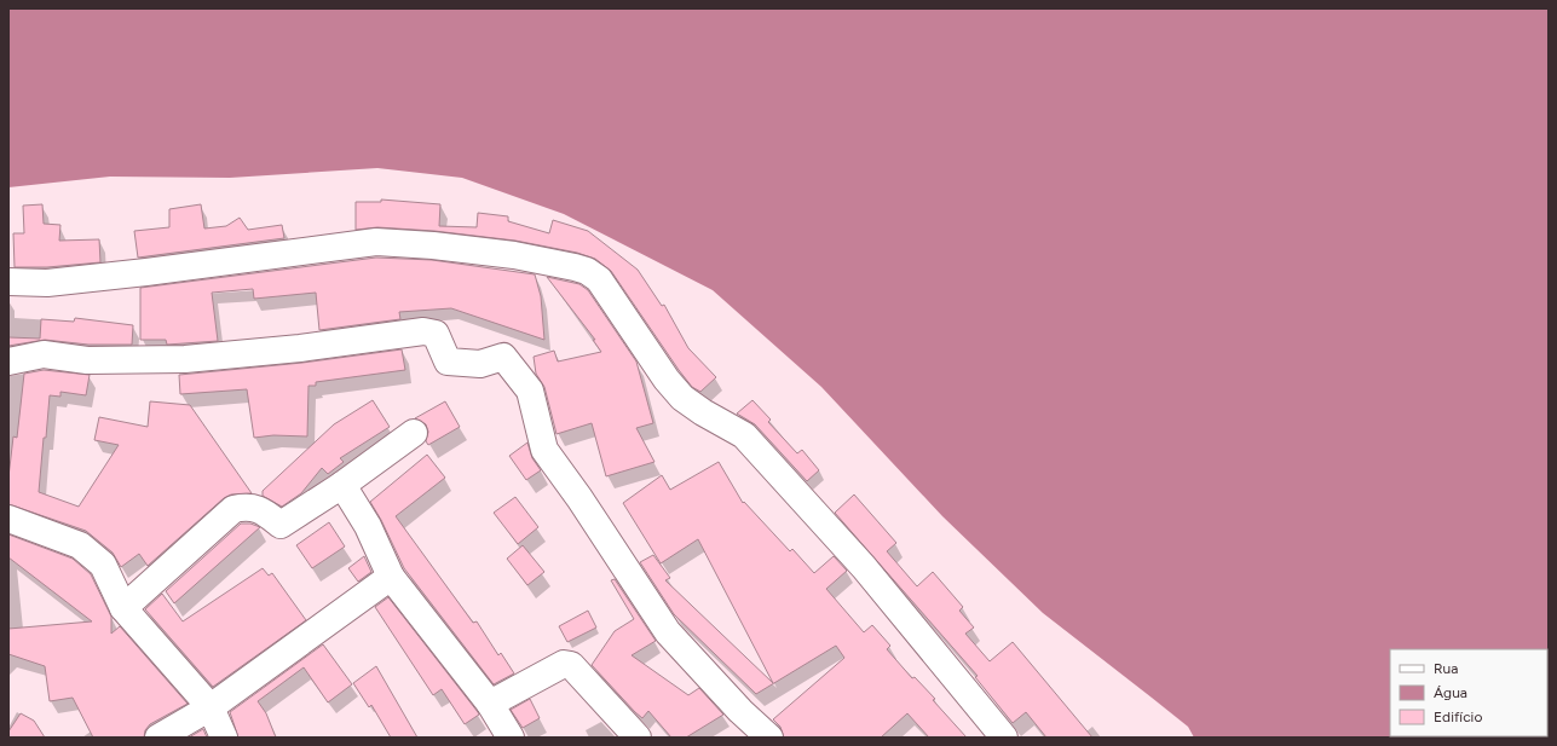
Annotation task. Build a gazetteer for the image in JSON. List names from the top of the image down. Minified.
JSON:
{"legend":["Rua","Água","Edifício"]}
